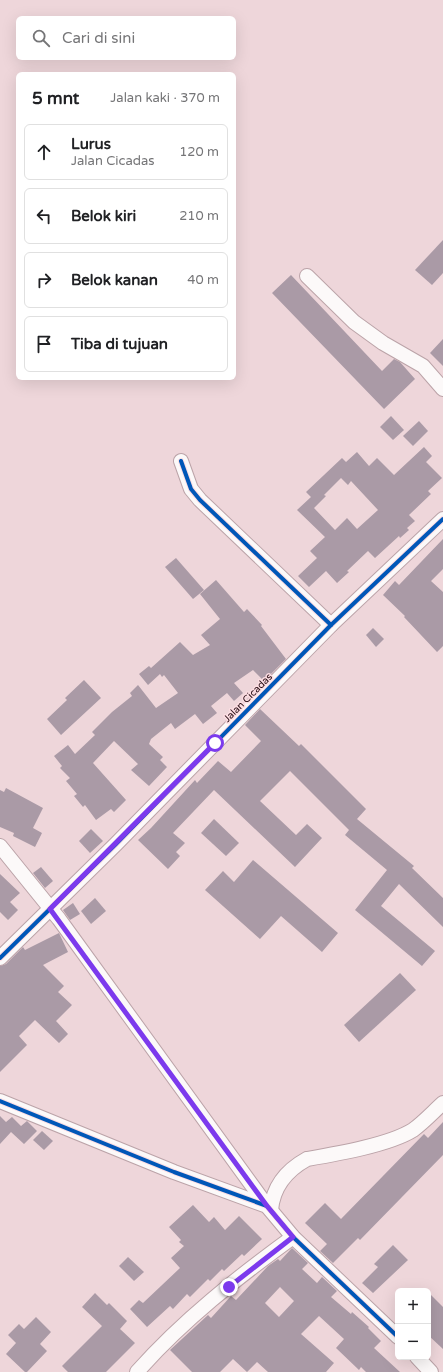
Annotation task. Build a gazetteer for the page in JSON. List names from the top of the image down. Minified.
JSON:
{"streets":{"street":["Jalan Cicadas"]},"page":{"search":"Cari di sini","heading":["5 mnt","Jalan kaki · 370 m"],"list":[["Lurus","Jalan Cicadas","120 m"],["Belok kiri","210 m"],["Belok kanan","40 m"],"Tiba di tujuan"],"map_buttons":["+","−"]}}
